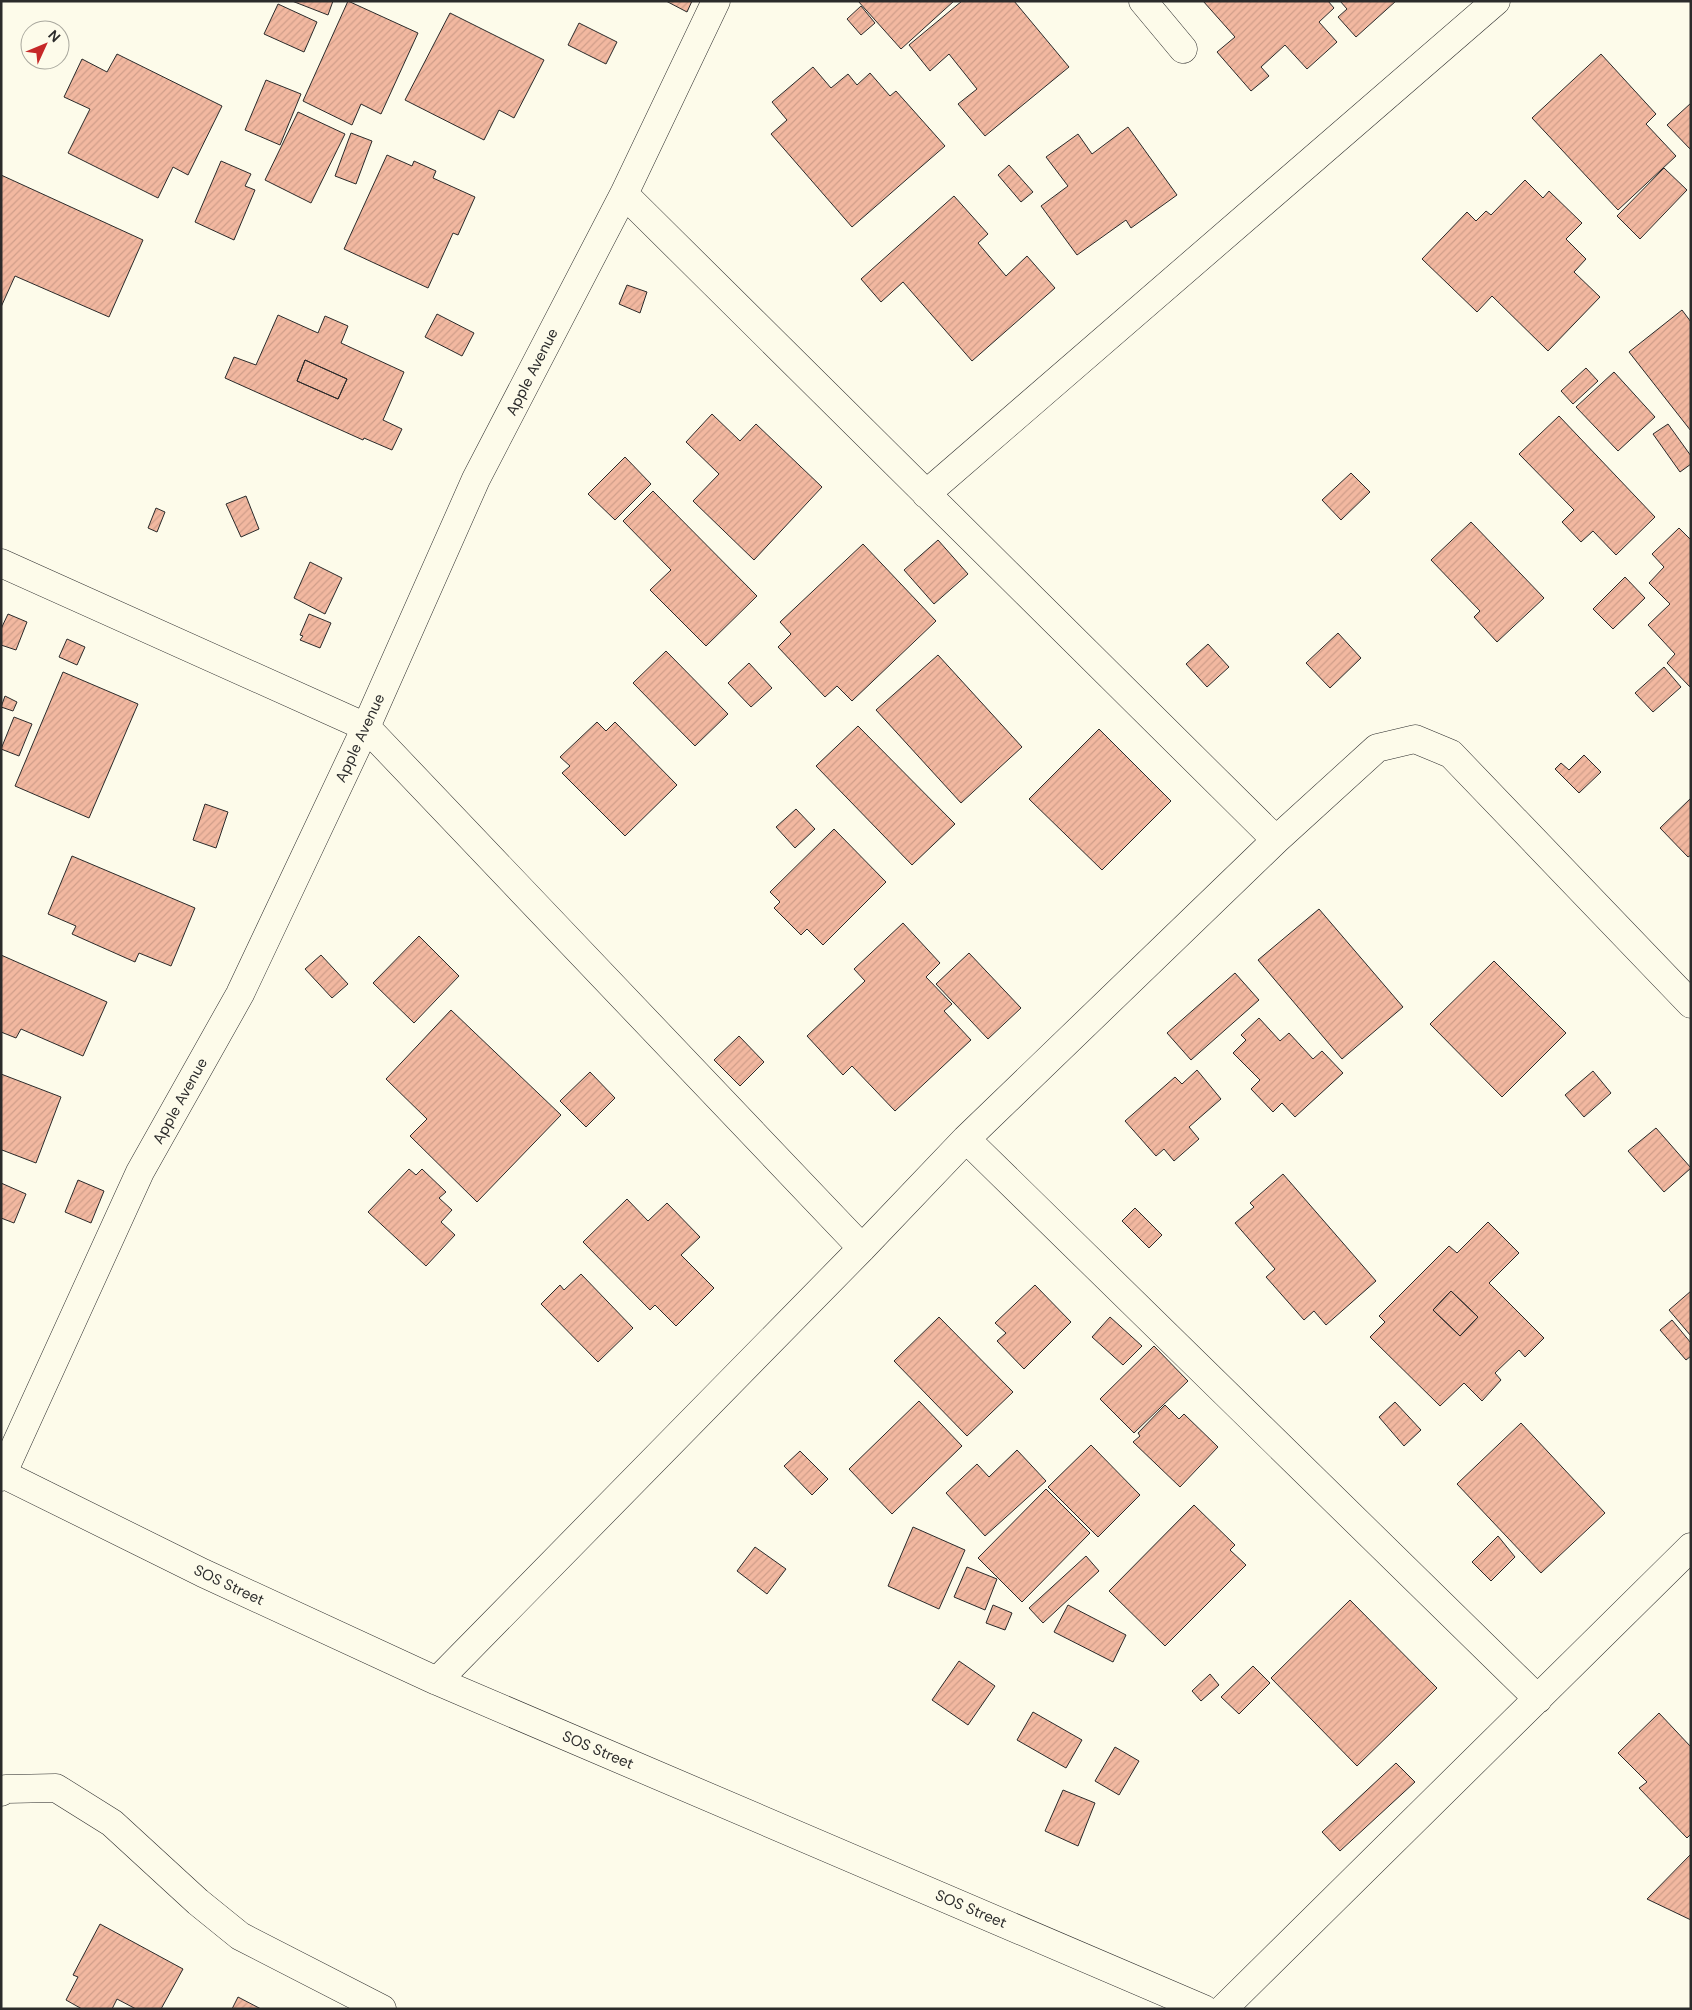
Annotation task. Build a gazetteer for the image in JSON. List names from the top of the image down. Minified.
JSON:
{"streets":{"street":["Apple Avenue","SOS Street"]},"crossings":[["Apple Avenue","SOS Street"]],"north":"top right"}
